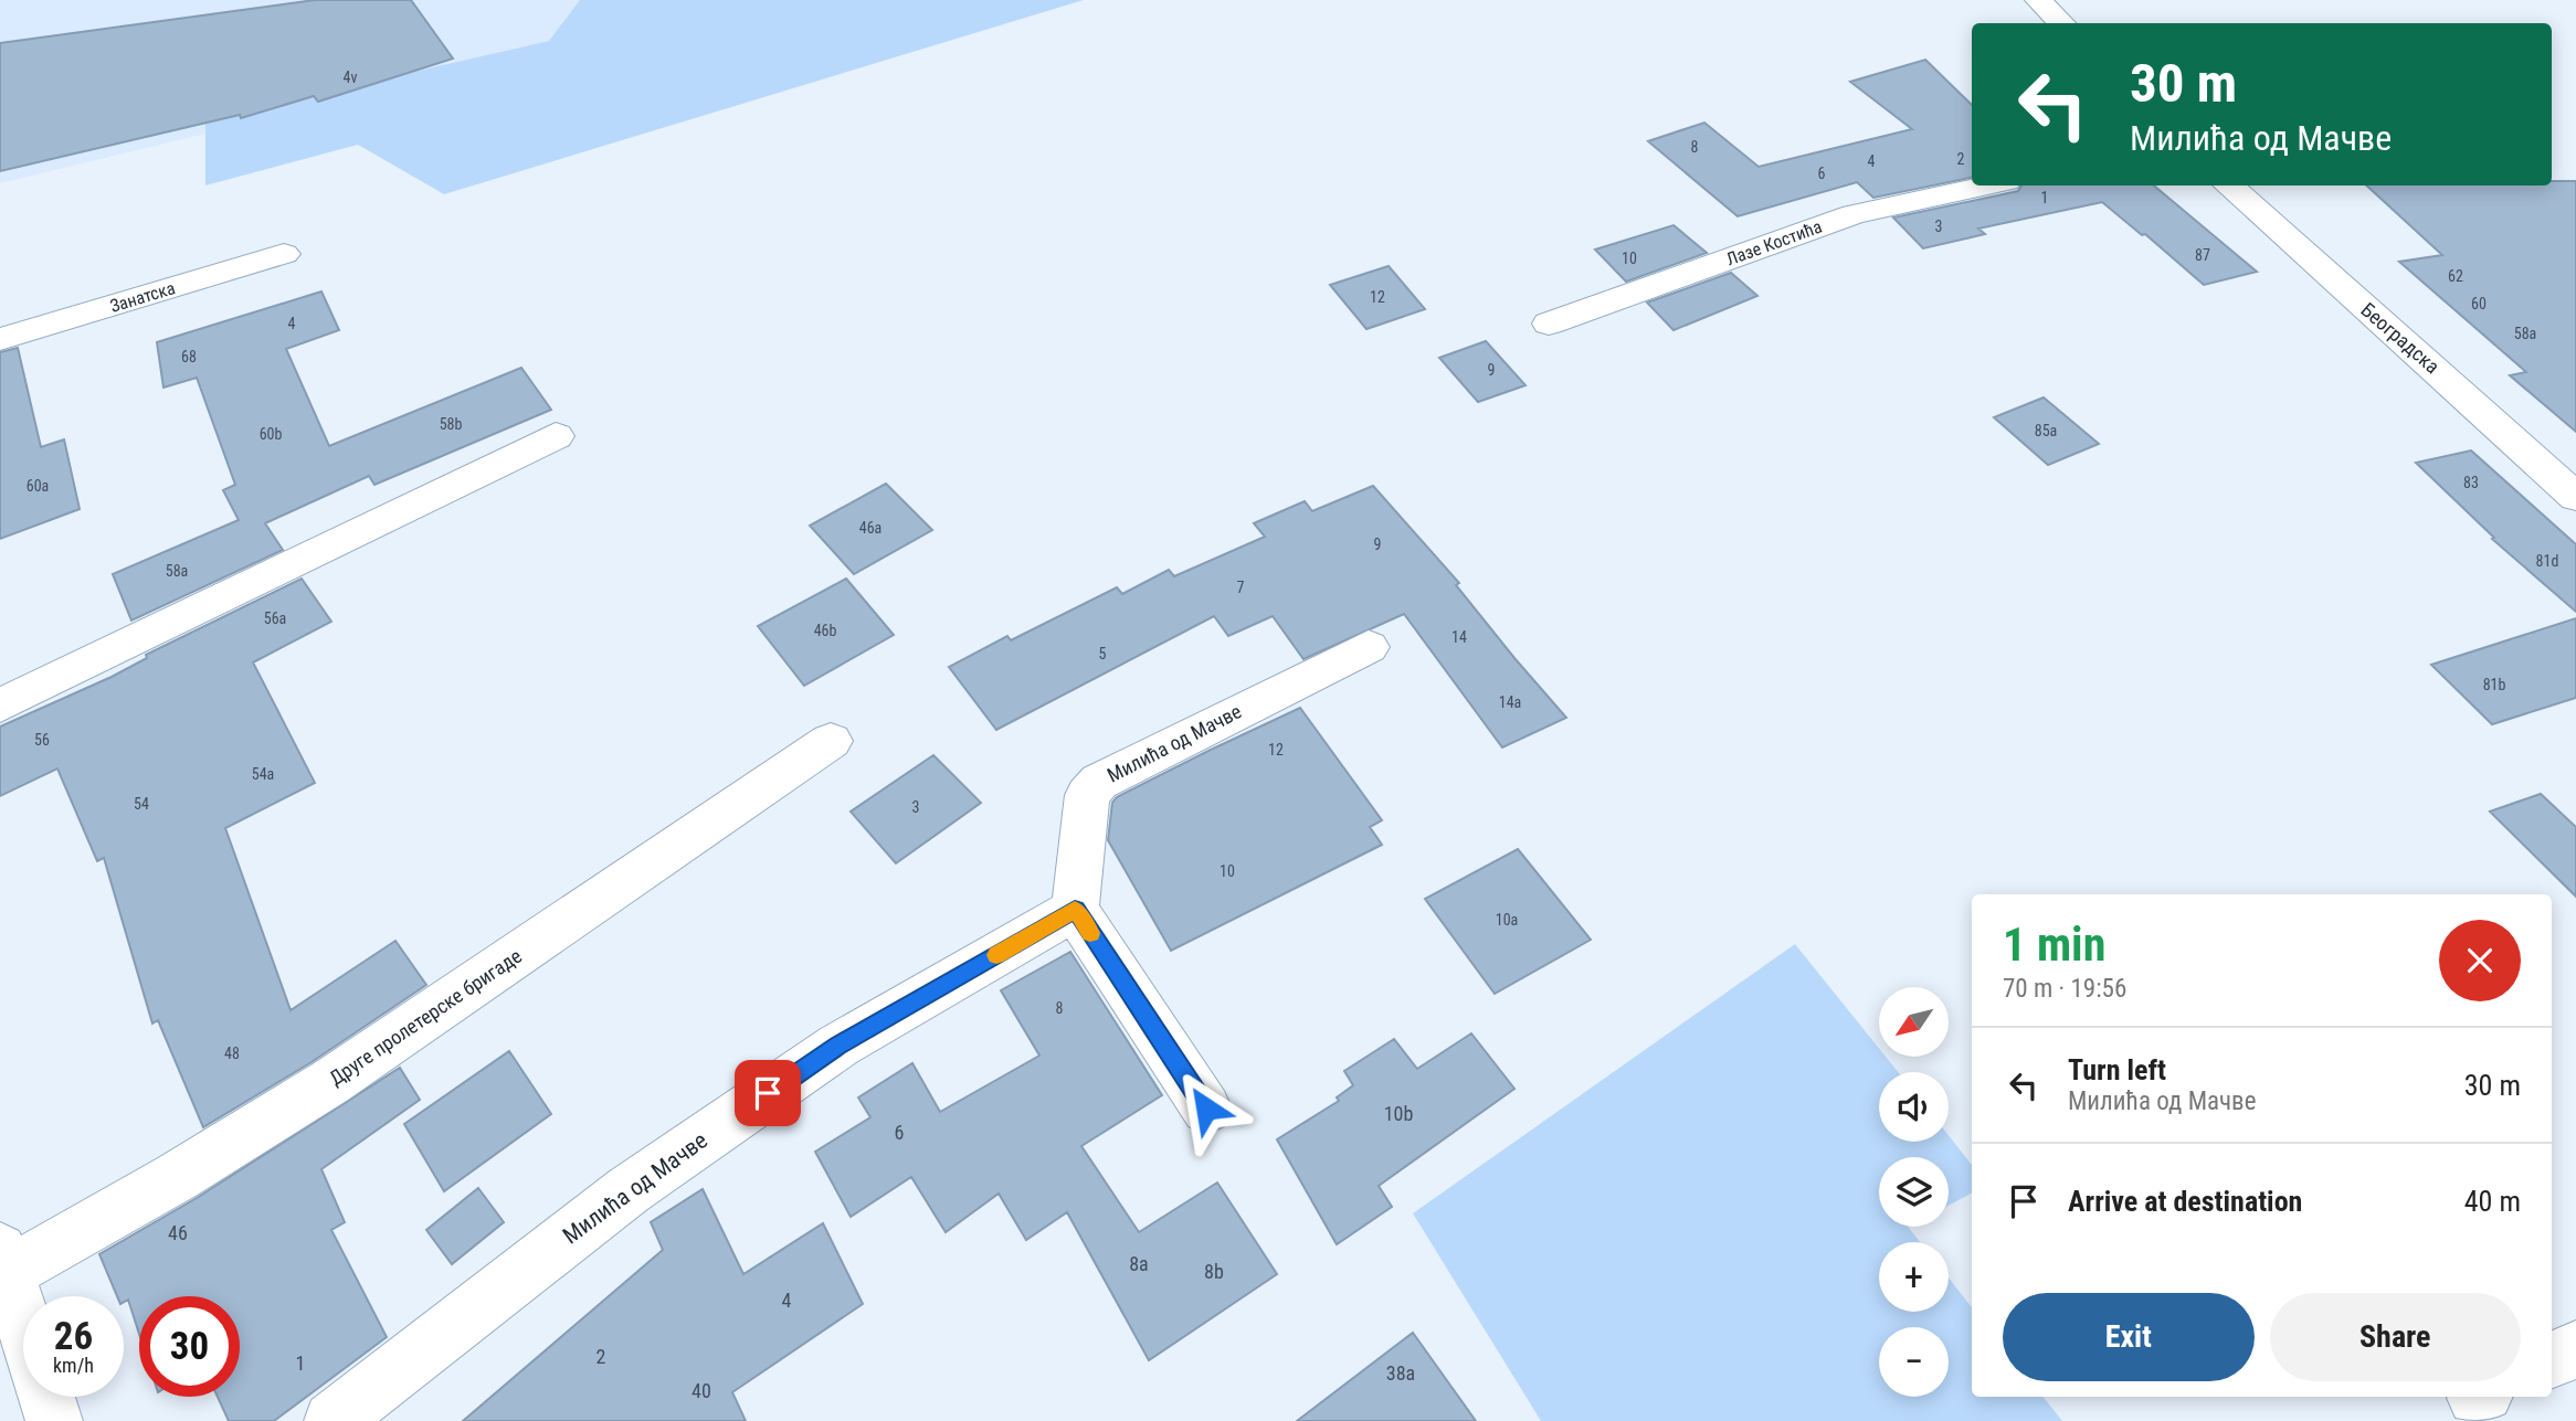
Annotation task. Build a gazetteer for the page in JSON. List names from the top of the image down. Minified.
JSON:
{"streets":{"street":["Лазе Костића","Занатска","Београдска","Милића од Мачве","Друге пролетерске бригаде"]},"house_numbers":["4v","8","2","4","6","1","3","87","10","62","12","60","4","58a","68","9","58b","85a","60b","83","60a","46a","9","81d","58a","7","56a","46b","14","5","81b","14a","56","12","54a","54","3","10","10a","8","48","10b","6","46","8a","8b","4","2","1","38a","40"],"north":"bottom left","page":{"turn":["30 m","Милића од Мачве"],"heading":["1 min","70 m · 19:56"],"map_buttons":["+","−"],"list":[{"name":"Turn left","note":"Милића од Мачве","value":"30 m"},{"name":"Arrive at destination","value":"40 m"}],"buttons":["Exit","Share"],"speed":"26 km/h","limit":"30"}}
